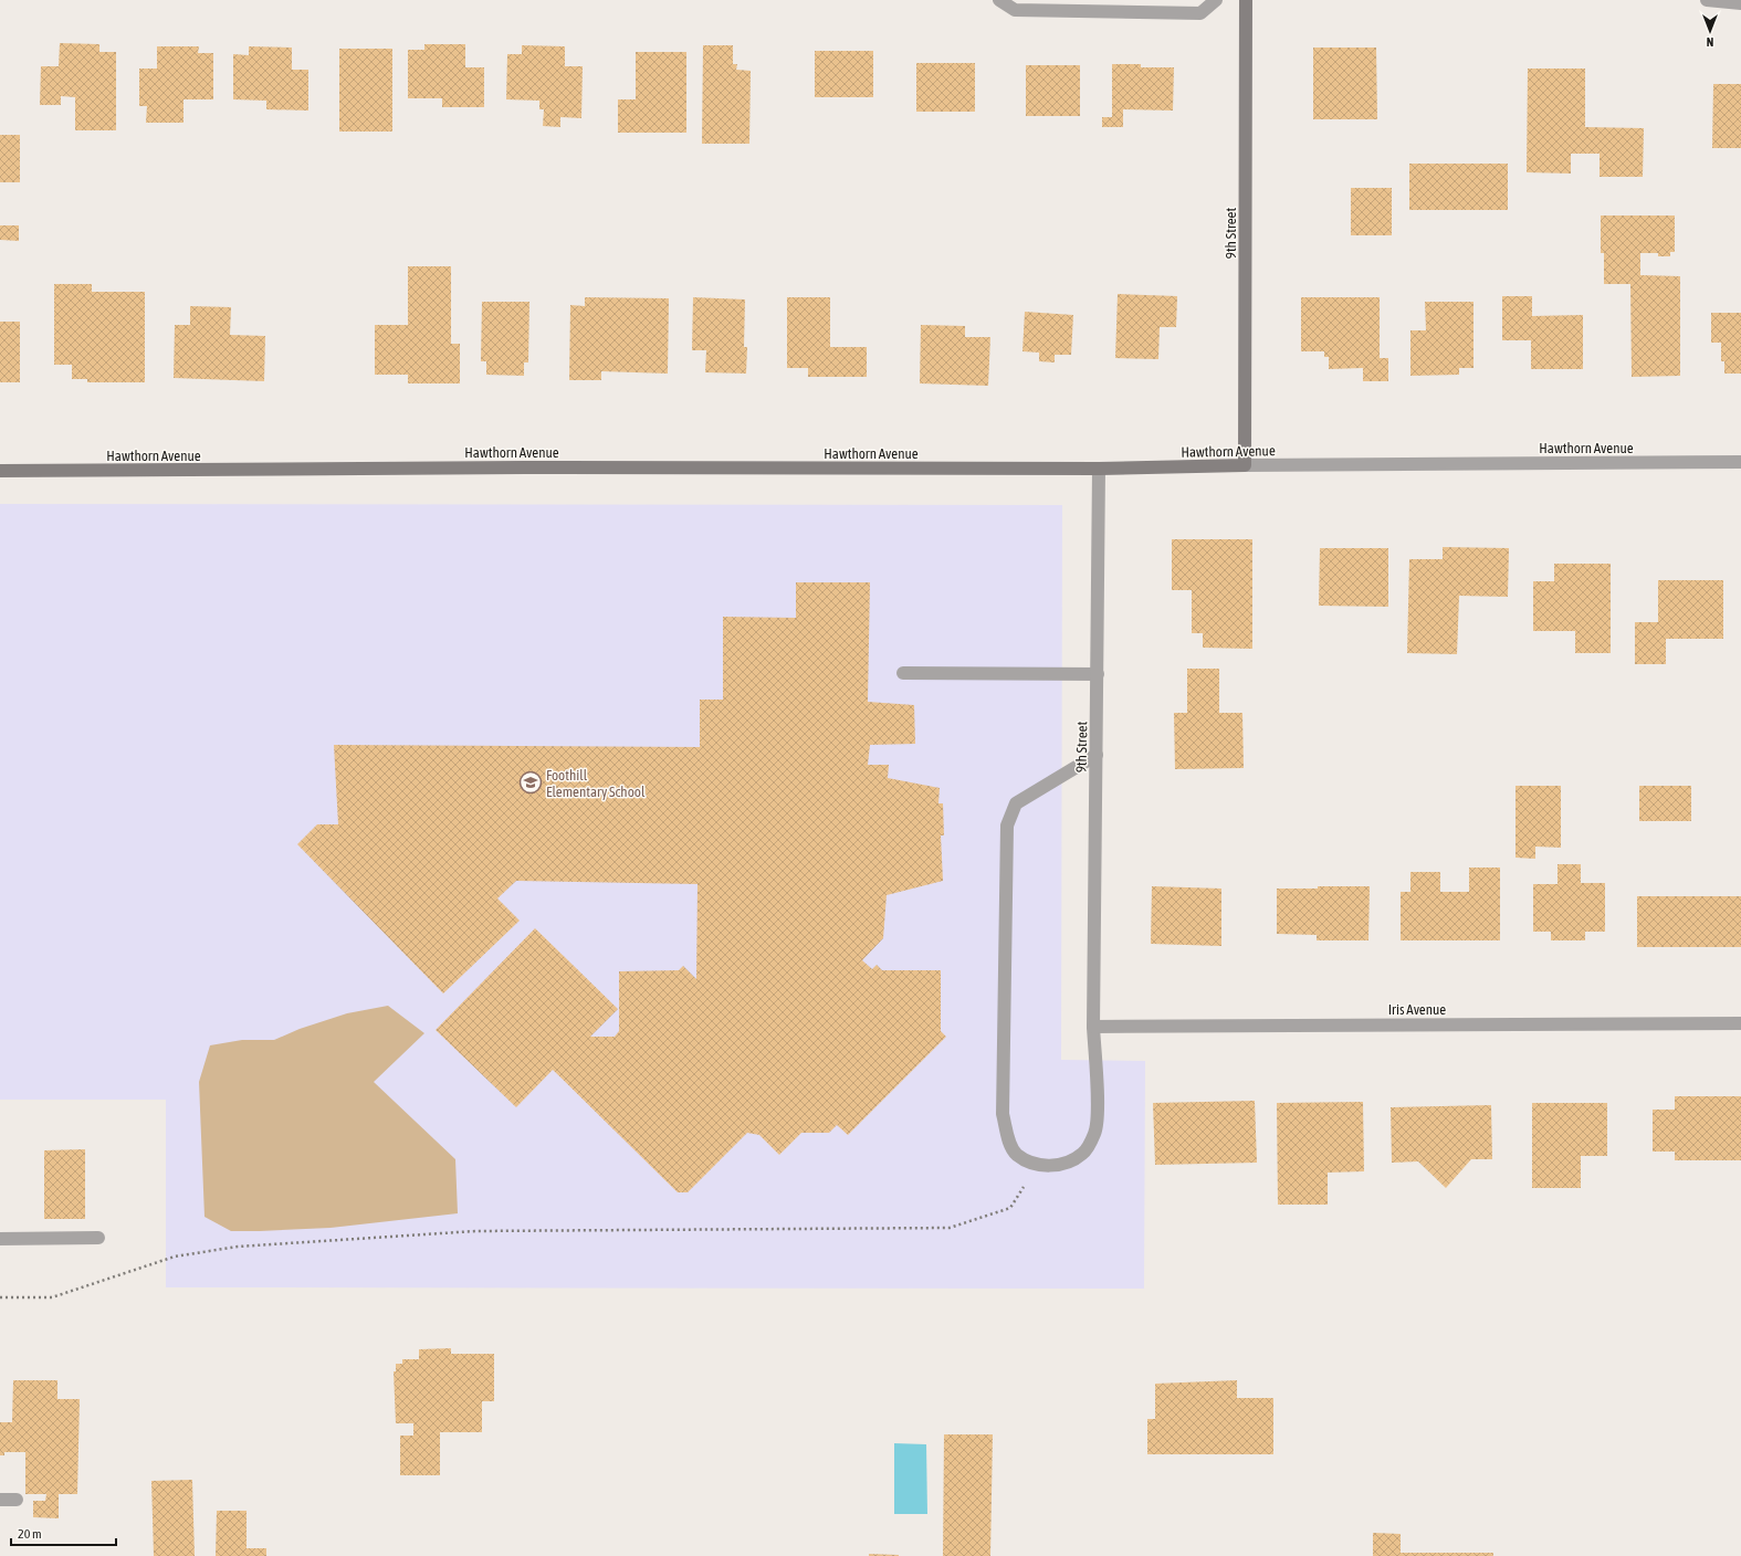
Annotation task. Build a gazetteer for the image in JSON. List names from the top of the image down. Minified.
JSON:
{"streets":{"street":["9th Street","Hawthorn Avenue","Iris Avenue"]},"crossings":[["9th Street","Hawthorn Avenue"],["9th Street","Iris Avenue"]],"places":{"school or university":["Foothill Elementary School"]},"scale_bar":"20 m","north":"bottom"}
